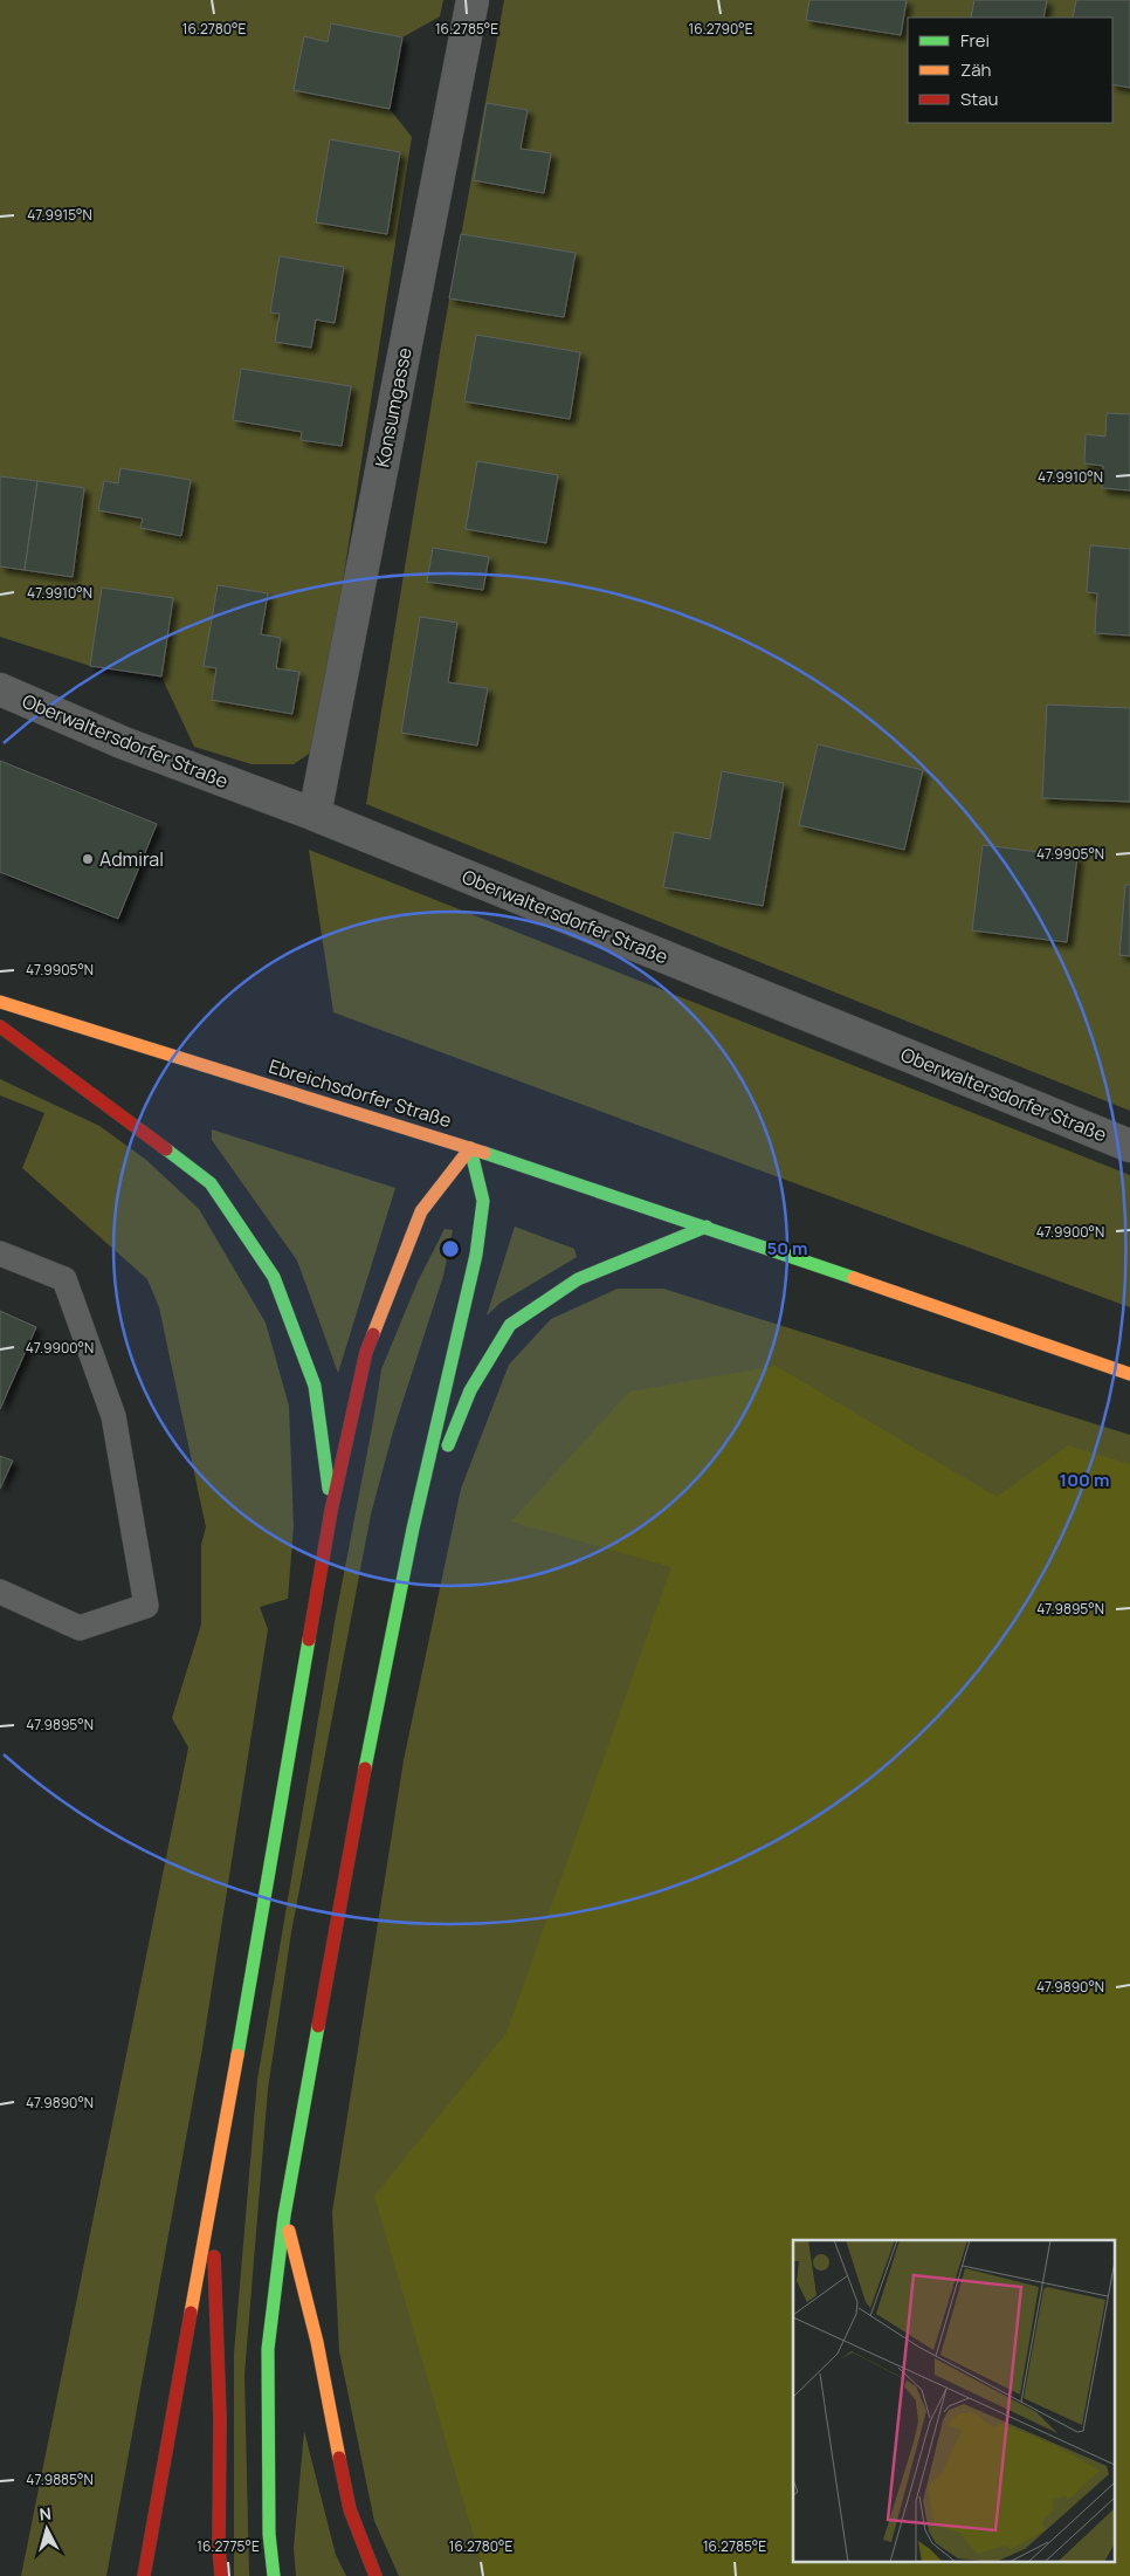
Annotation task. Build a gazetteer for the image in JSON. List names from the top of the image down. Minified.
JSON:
{"streets":{"main road":["Ebreichsdorfer Straße"],"street":["Konsumgasse","Oberwaltersdorfer Straße"]},"crossings":[["Konsumgasse","Oberwaltersdorfer Straße"]],"places":["Admiral"],"legend":["Frei","Zäh","Stau"],"north":"top","coordinates":["16.2780°E","16.2785°E","16.2790°E","47.9915°N","47.9910°N","47.9905°N","47.9900°N","47.9895°N","47.9890°N","47.9885°N","16.2775°E"],"rings":["50 m","100 m"]}
